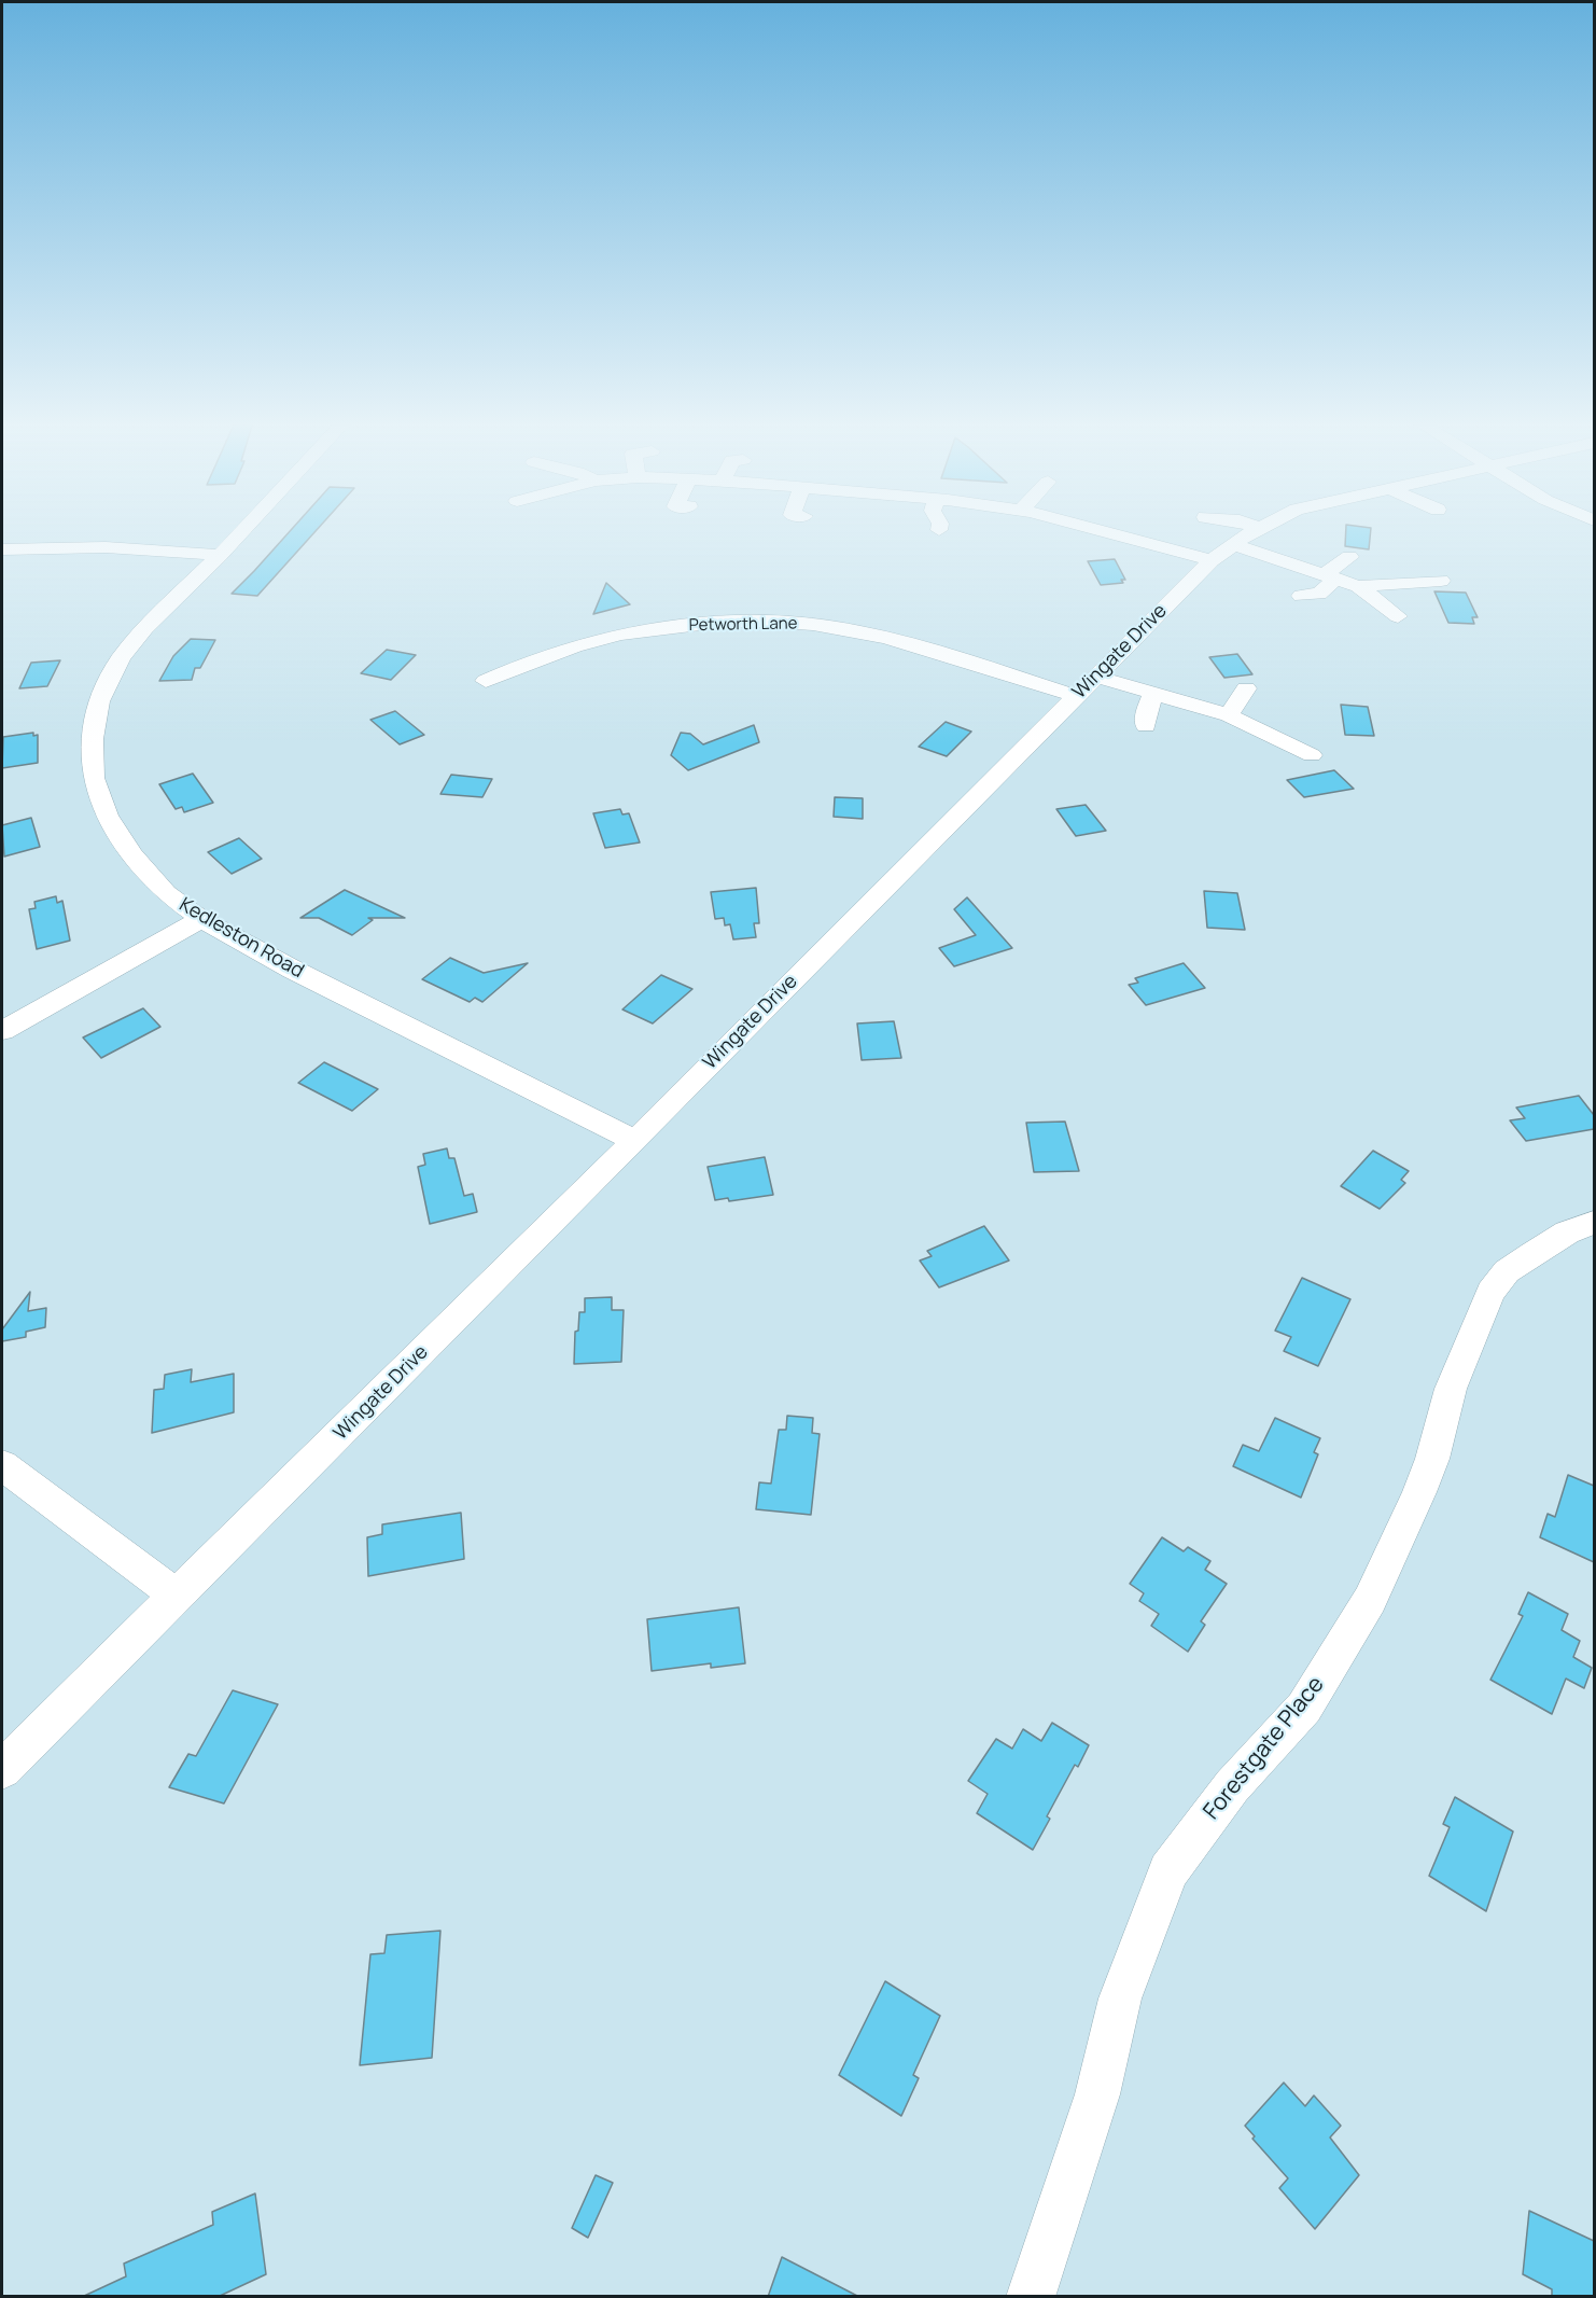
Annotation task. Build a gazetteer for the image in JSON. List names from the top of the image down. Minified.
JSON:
{"streets":{"street":["Petworth Lane","Wingate Drive","Kedleston Road","Forestgate Place"]},"crossings":[["Petworth Lane","Wingate Drive"],["Wingate Drive","Kedleston Road"]]}
